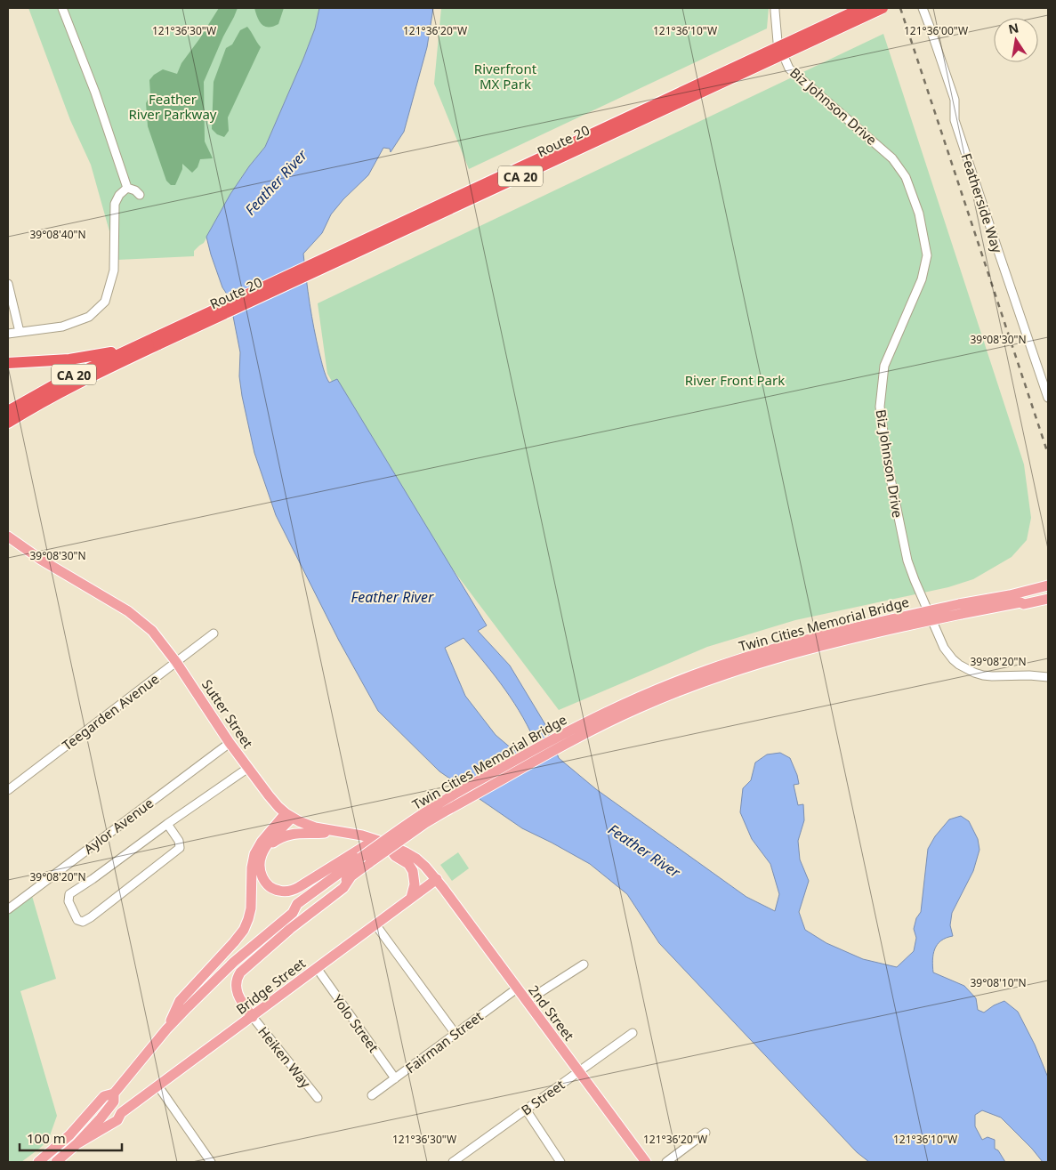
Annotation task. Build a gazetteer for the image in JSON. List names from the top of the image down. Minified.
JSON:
{"streets":{"highway":["Route 20","CA 20"],"main road":["Twin Cities Memorial Bridge","Sutter Street","Bridge Street","2nd Street"],"street":["Biz Johnson Drive","Featherside Way","Teegarden Avenue","Aylor Avenue","Yolo Street","Fairman Street","Heiken Way","B Street"]},"crossings":[["Route 20","CA 20"],["Teegarden Avenue","Sutter Street"],["Sutter Street","Aylor Avenue"],["Sutter Street","Bridge Street"],["Sutter Street","2nd Street"],["Bridge Street","2nd Street"],["Bridge Street","Yolo Street"],["Bridge Street","Heiken Way"],["2nd Street","Fairman Street"],["2nd Street","B Street"],["Yolo Street","Fairman Street"]],"water":["Feather River"],"parks":["Riverfront MX Park","Feather River Parkway","River Front Park"],"scale_bar":"100 m","north":"top","coordinates":["121°36'30\"W","121°36'20\"W","121°36'10\"W","121°36'00\"W","39°08'40\"N","39°08'30\"N","39°08'20\"N","39°08'10\"N"]}
